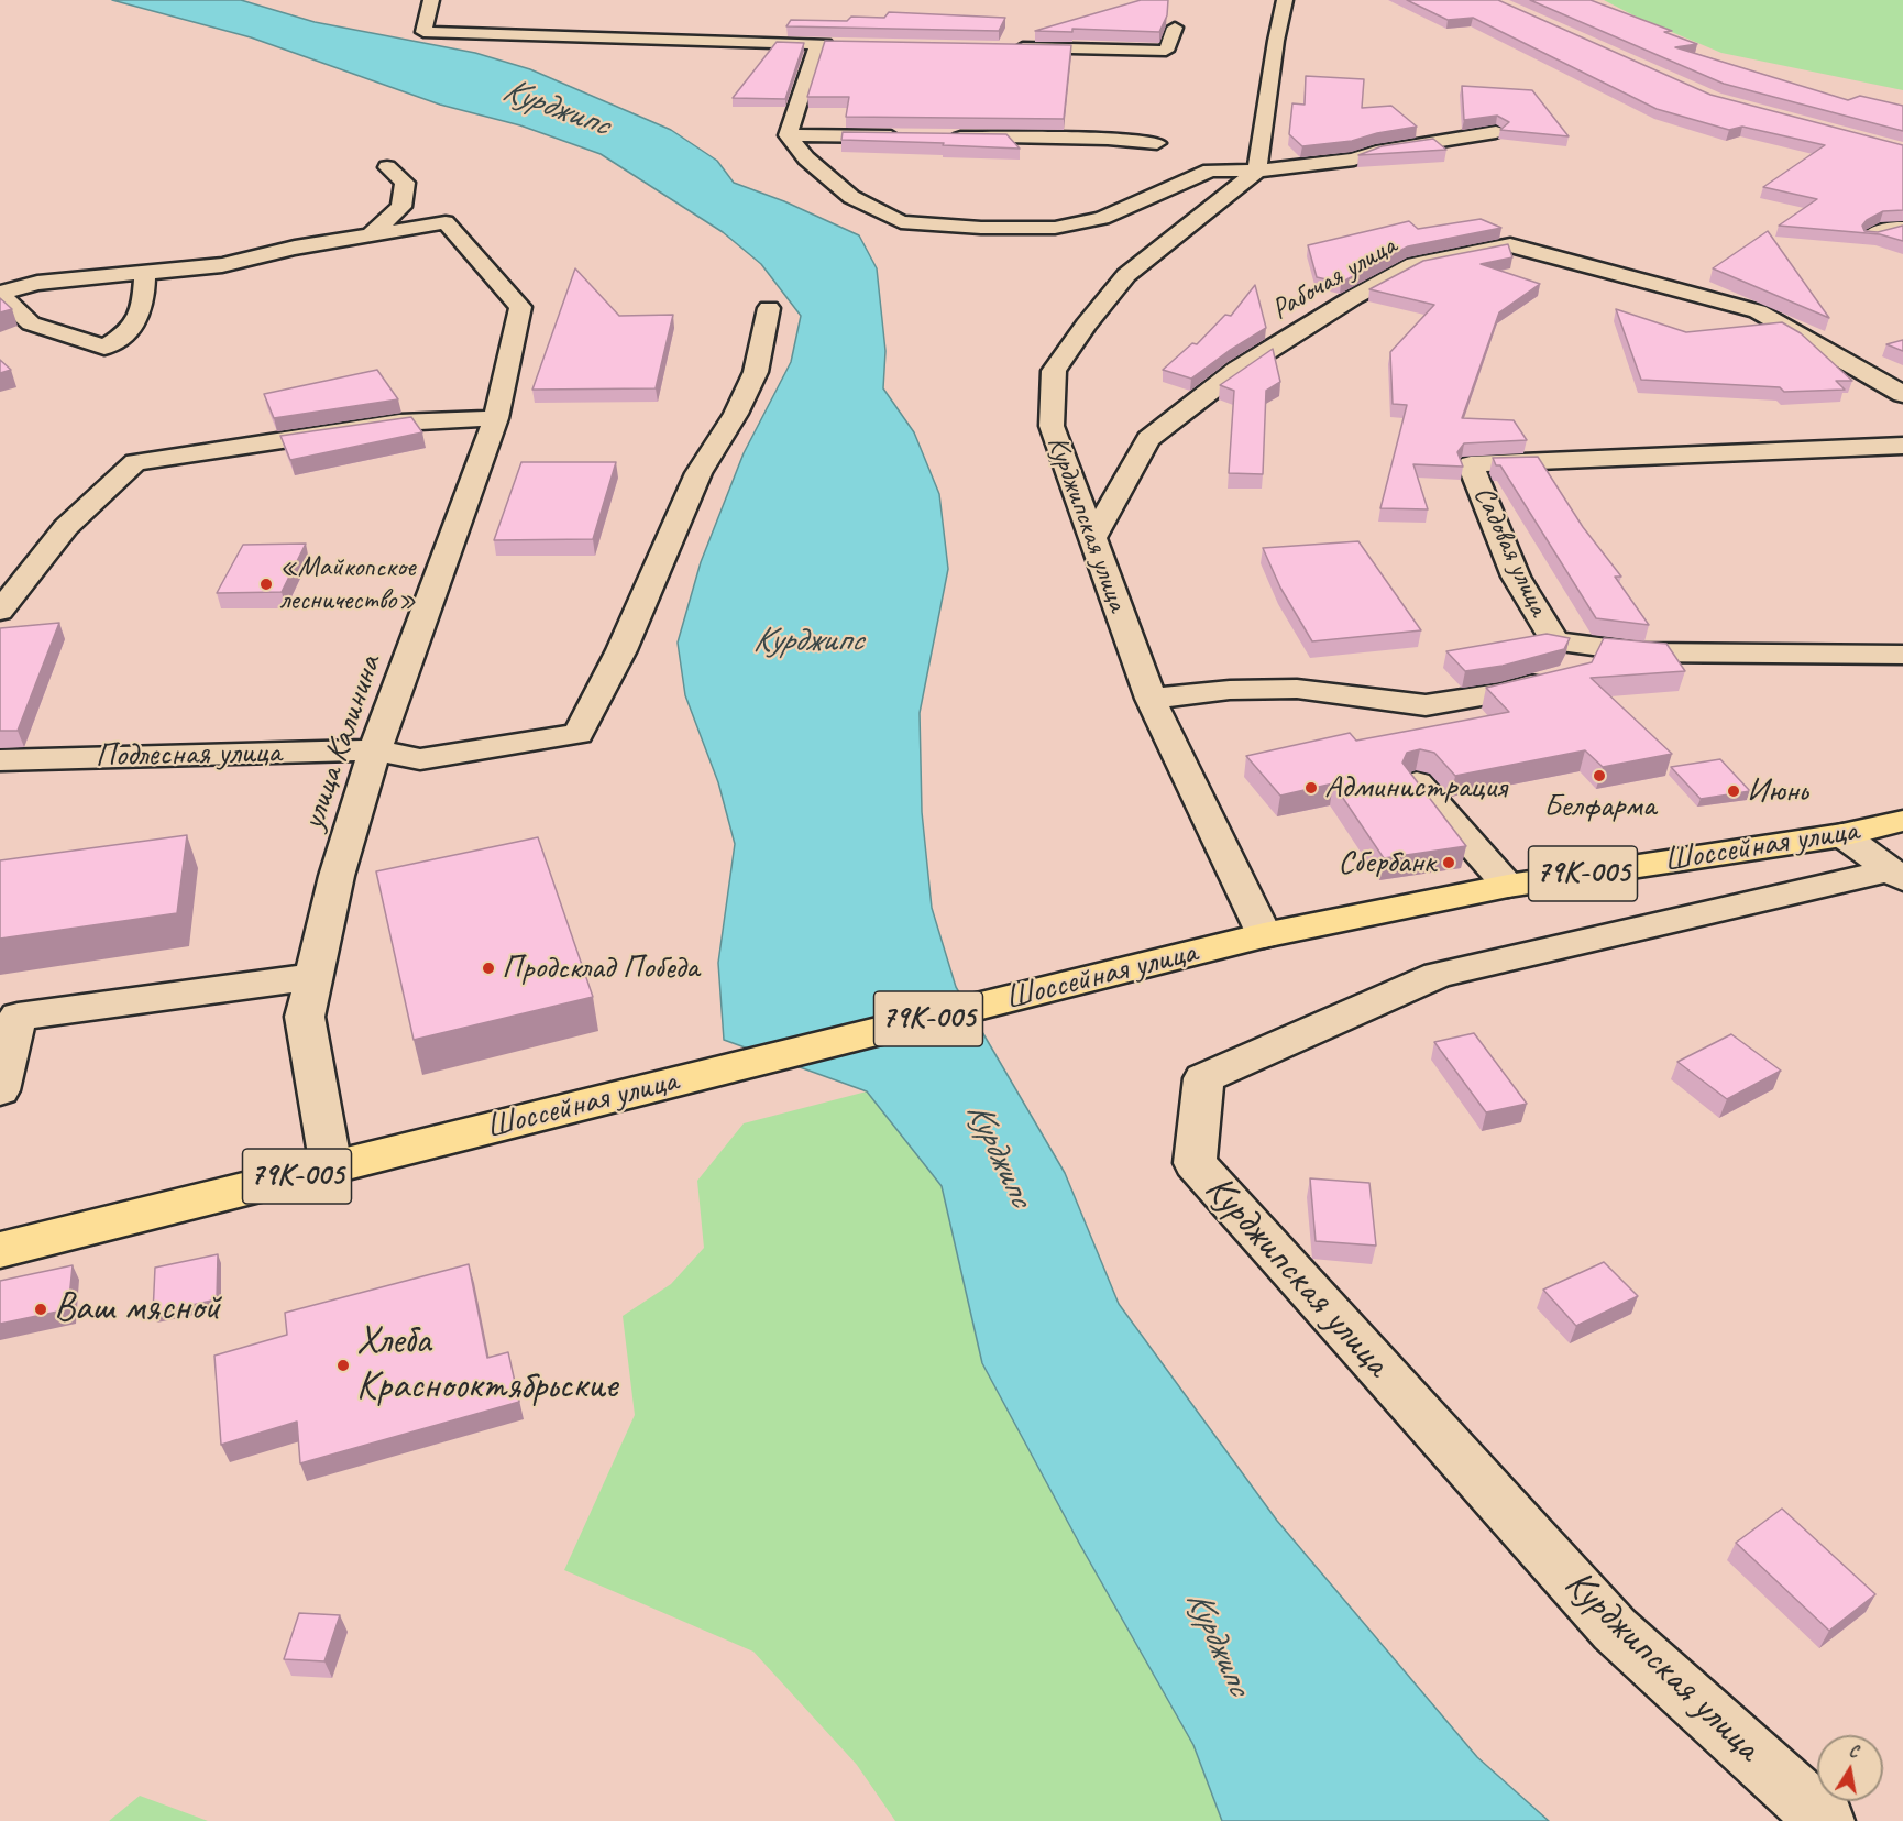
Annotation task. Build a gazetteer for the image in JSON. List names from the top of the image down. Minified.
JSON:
{"streets":{"main road":["Шоссейная улица","79К-005"],"street":["Рабочая улица","Курджипская улица","Садовая улица","улица Калинина","Подлесная улица"]},"crossings":[["Рабочая улица","Курджипская улица"],["Курджипская улица","Шоссейная улица"],["улица Калинина","Подлесная улица"],["улица Калинина","Шоссейная улица"]],"water":["Курджипс"],"places":["«Майкопское лесничество»","Белфарма","Администрация","Июнь","Сбербанк","Продсклад Победа","Ваш мясной","Хлеба Краснооктябрьские"],"north":"top"}
